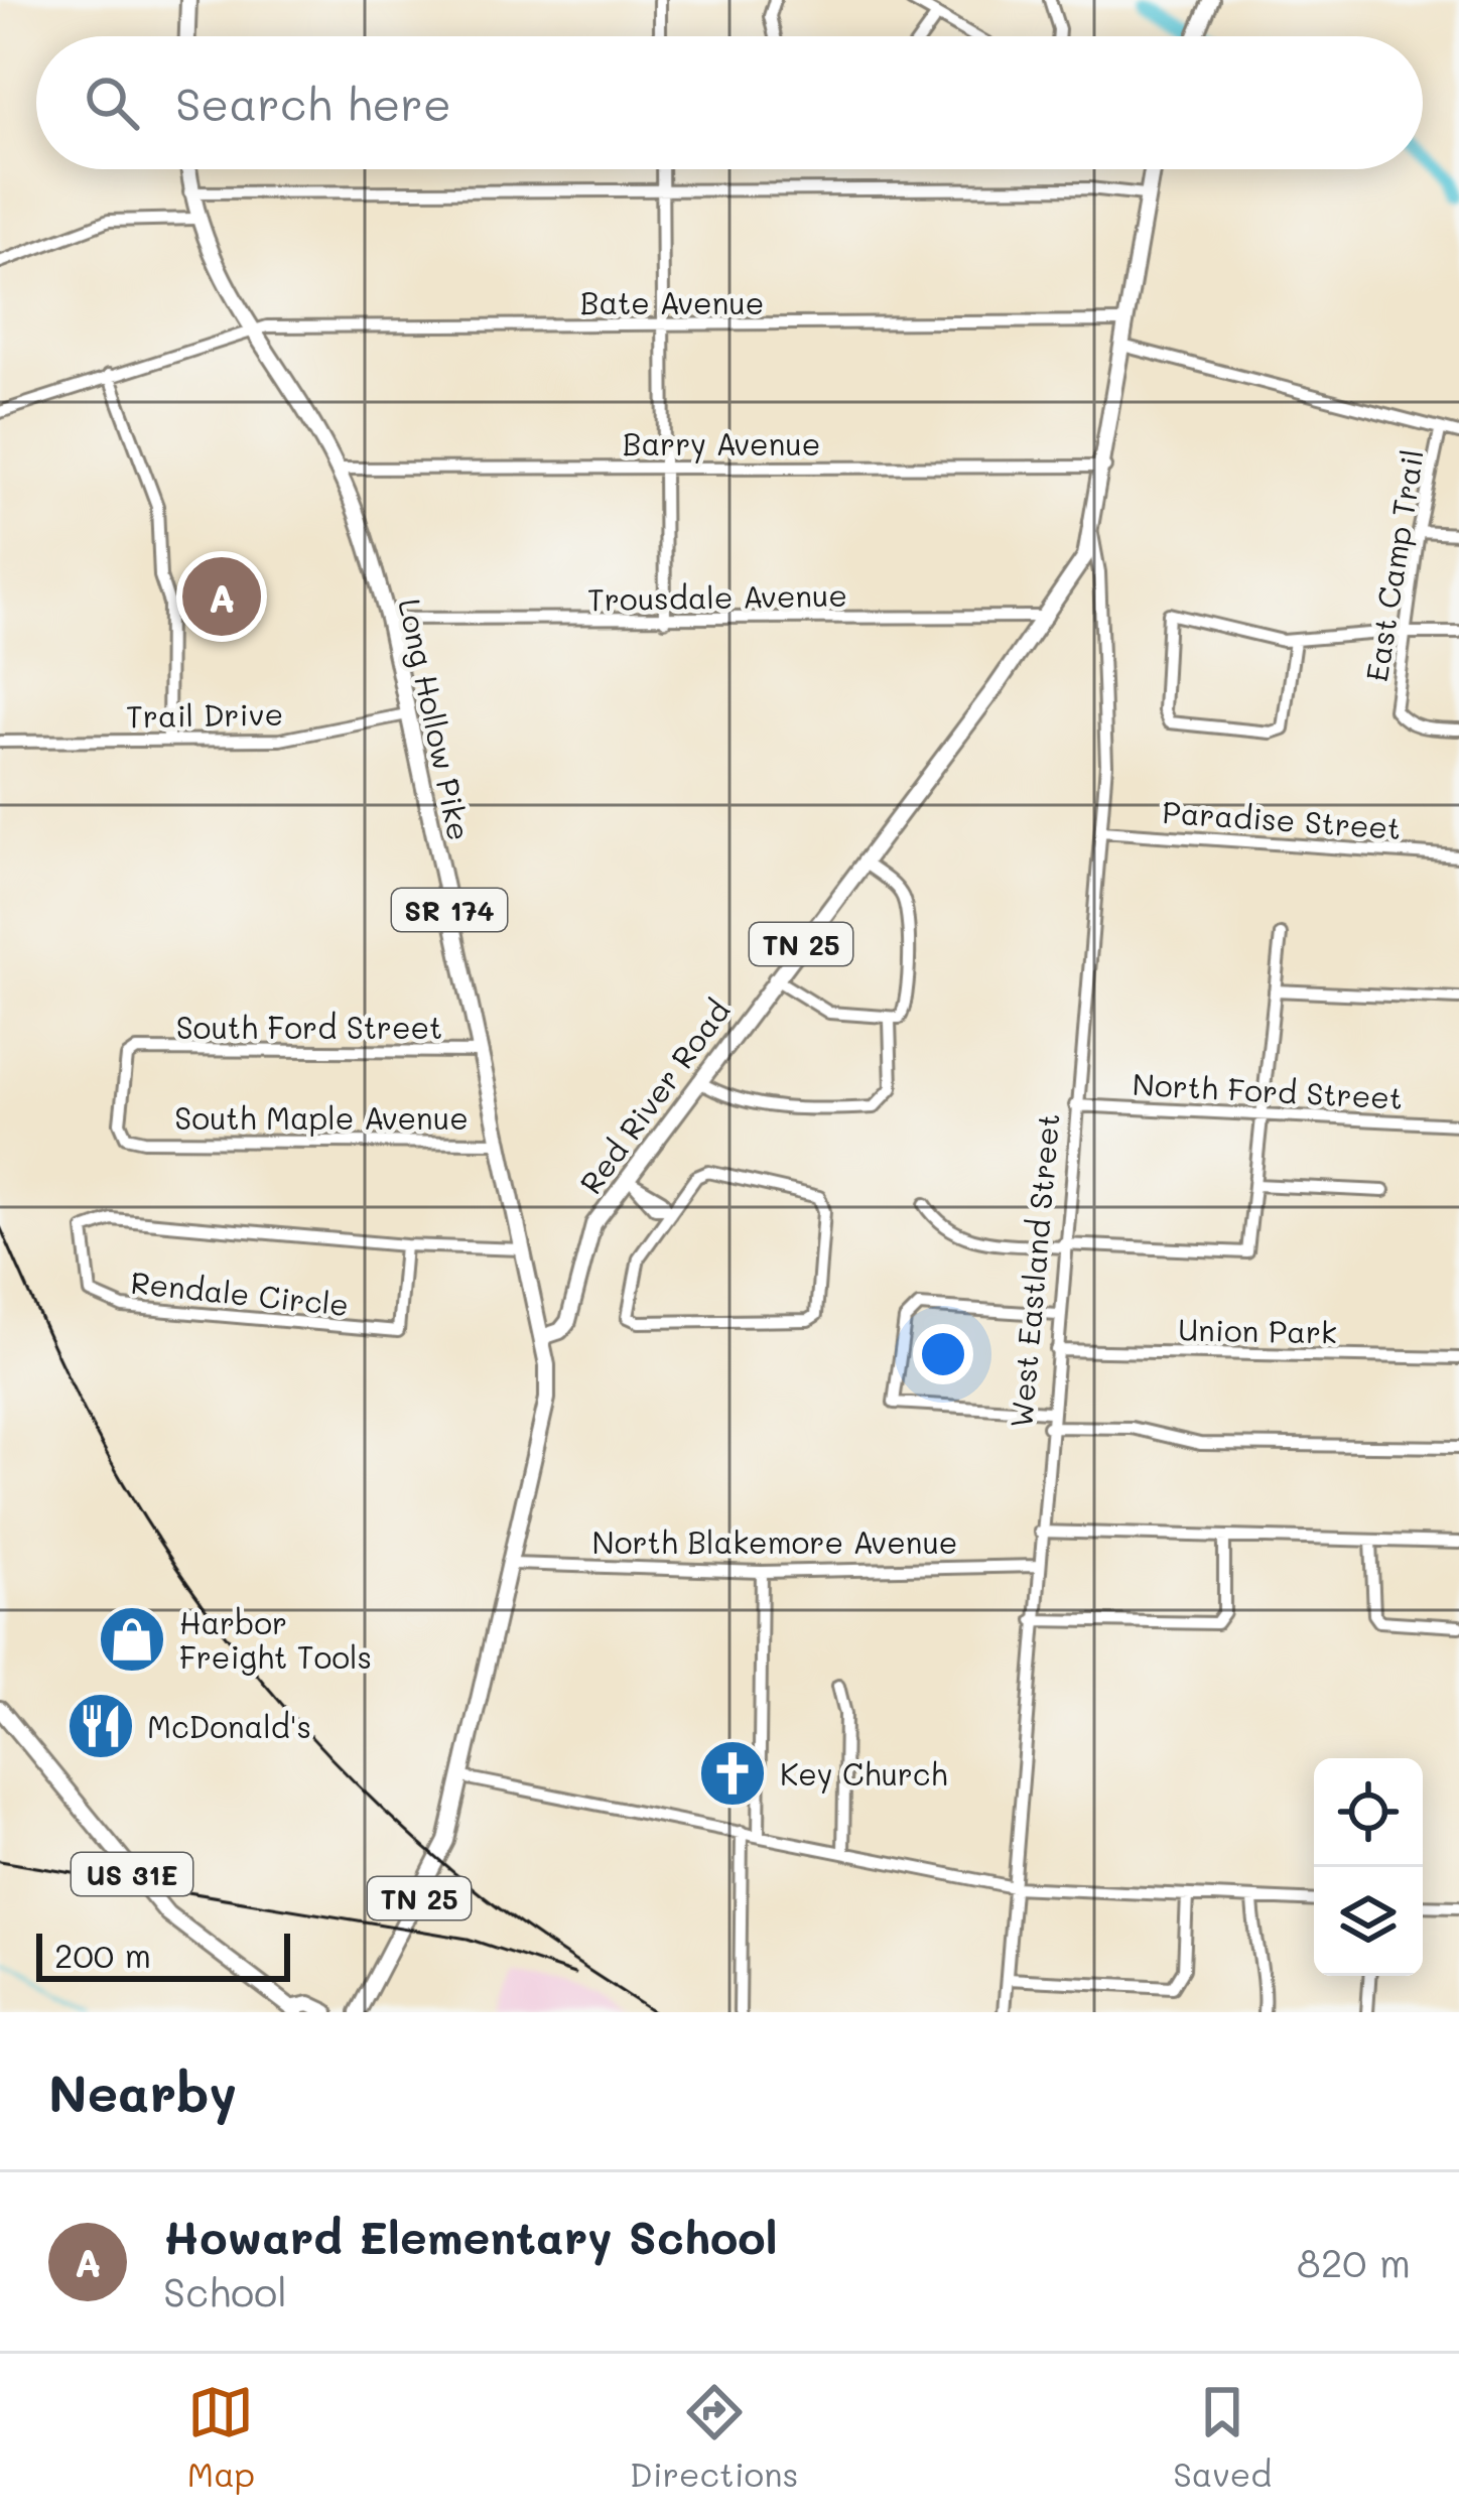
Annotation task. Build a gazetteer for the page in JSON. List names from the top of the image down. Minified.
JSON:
{"streets":{"main road":["Long Hollow Pike","SR 174","TN 25","Red River Road","West Eastland Street","US 31E"],"street":["Bate Avenue","Barry Avenue","East Camp Trail","Trousdale Avenue","Trail Drive","Paradise Street","South Ford Street","North Ford Street","South Maple Avenue","Rendale Circle","Union Park","North Blakemore Avenue"]},"crossings":[["Bate Avenue","Long Hollow Pike"],["Bate Avenue","TN 25"],["Barry Avenue","Long Hollow Pike"],["Barry Avenue","TN 25"],["Barry Avenue","West Eastland Street"],["East Camp Trail","TN 25"],["Trousdale Avenue","Long Hollow Pike"],["Trousdale Avenue","Red River Road"],["Trail Drive","Long Hollow Pike"],["Long Hollow Pike","TN 25"],["Long Hollow Pike","South Ford Street"],["Long Hollow Pike","Red River Road"],["Long Hollow Pike","South Maple Avenue"],["Long Hollow Pike","Rendale Circle"],["Paradise Street","West Eastland Street"],["TN 25","Red River Road"],["TN 25","West Eastland Street"],["TN 25","North Blakemore Avenue"],["South Ford Street","South Maple Avenue"],["North Ford Street","West Eastland Street"],["Red River Road","West Eastland Street"],["West Eastland Street","Union Park"],["West Eastland Street","North Blakemore Avenue"]],"places":{"shop":["Harbor Freight Tools"],"restaurant":["McDonald's"],"church":["Key Church"]},"scale_bar":"200 m","page":{"search":"Search here","pins":"A","scale":"200 m","heading":"Nearby","list":[{"mark":"A","name":"Howard Elementary School","note":"School","value":"820 m"}],"nav":["Map","Directions","Saved"]}}
